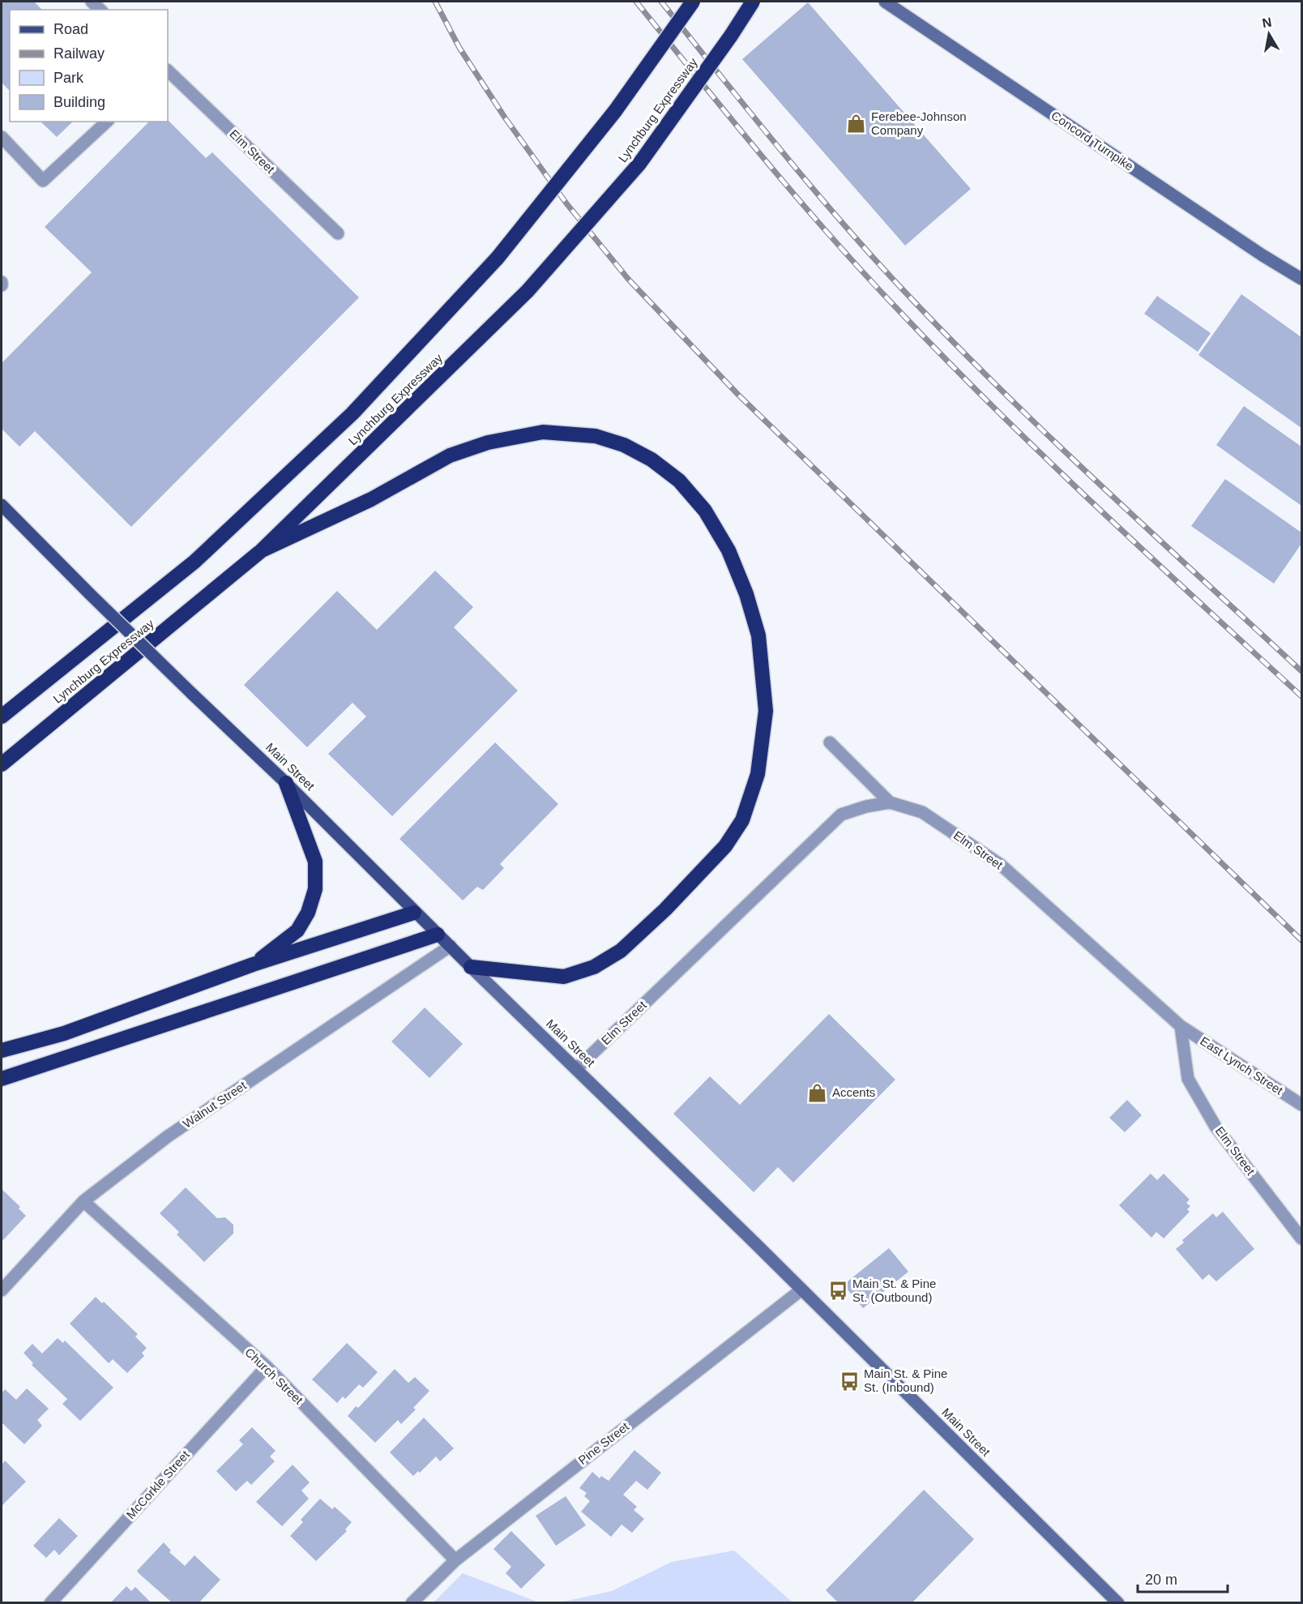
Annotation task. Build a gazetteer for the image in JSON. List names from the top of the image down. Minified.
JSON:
{"streets":{"highway":["Lynchburg Expressway"],"main road":["Concord Turnpike","Main Street"],"street":["Elm Street","East Lynch Street","Walnut Street","Church Street","Pine Street","McCorkle Street"]},"crossings":[["Elm Street","Main Street"],["Elm Street","East Lynch Street"],["Main Street","Walnut Street"],["Main Street","Pine Street"],["Walnut Street","Church Street"],["Church Street","Pine Street"],["Church Street","McCorkle Street"]],"places":{"shop":["Ferebee-Johnson Company","Accents"],"bus stop":["Main St. & Pine St. (Outbound)","Main St. & Pine St. (Inbound)"]},"legend":["Road","Railway","Park","Building"],"scale_bar":"20 m","north":"top"}
